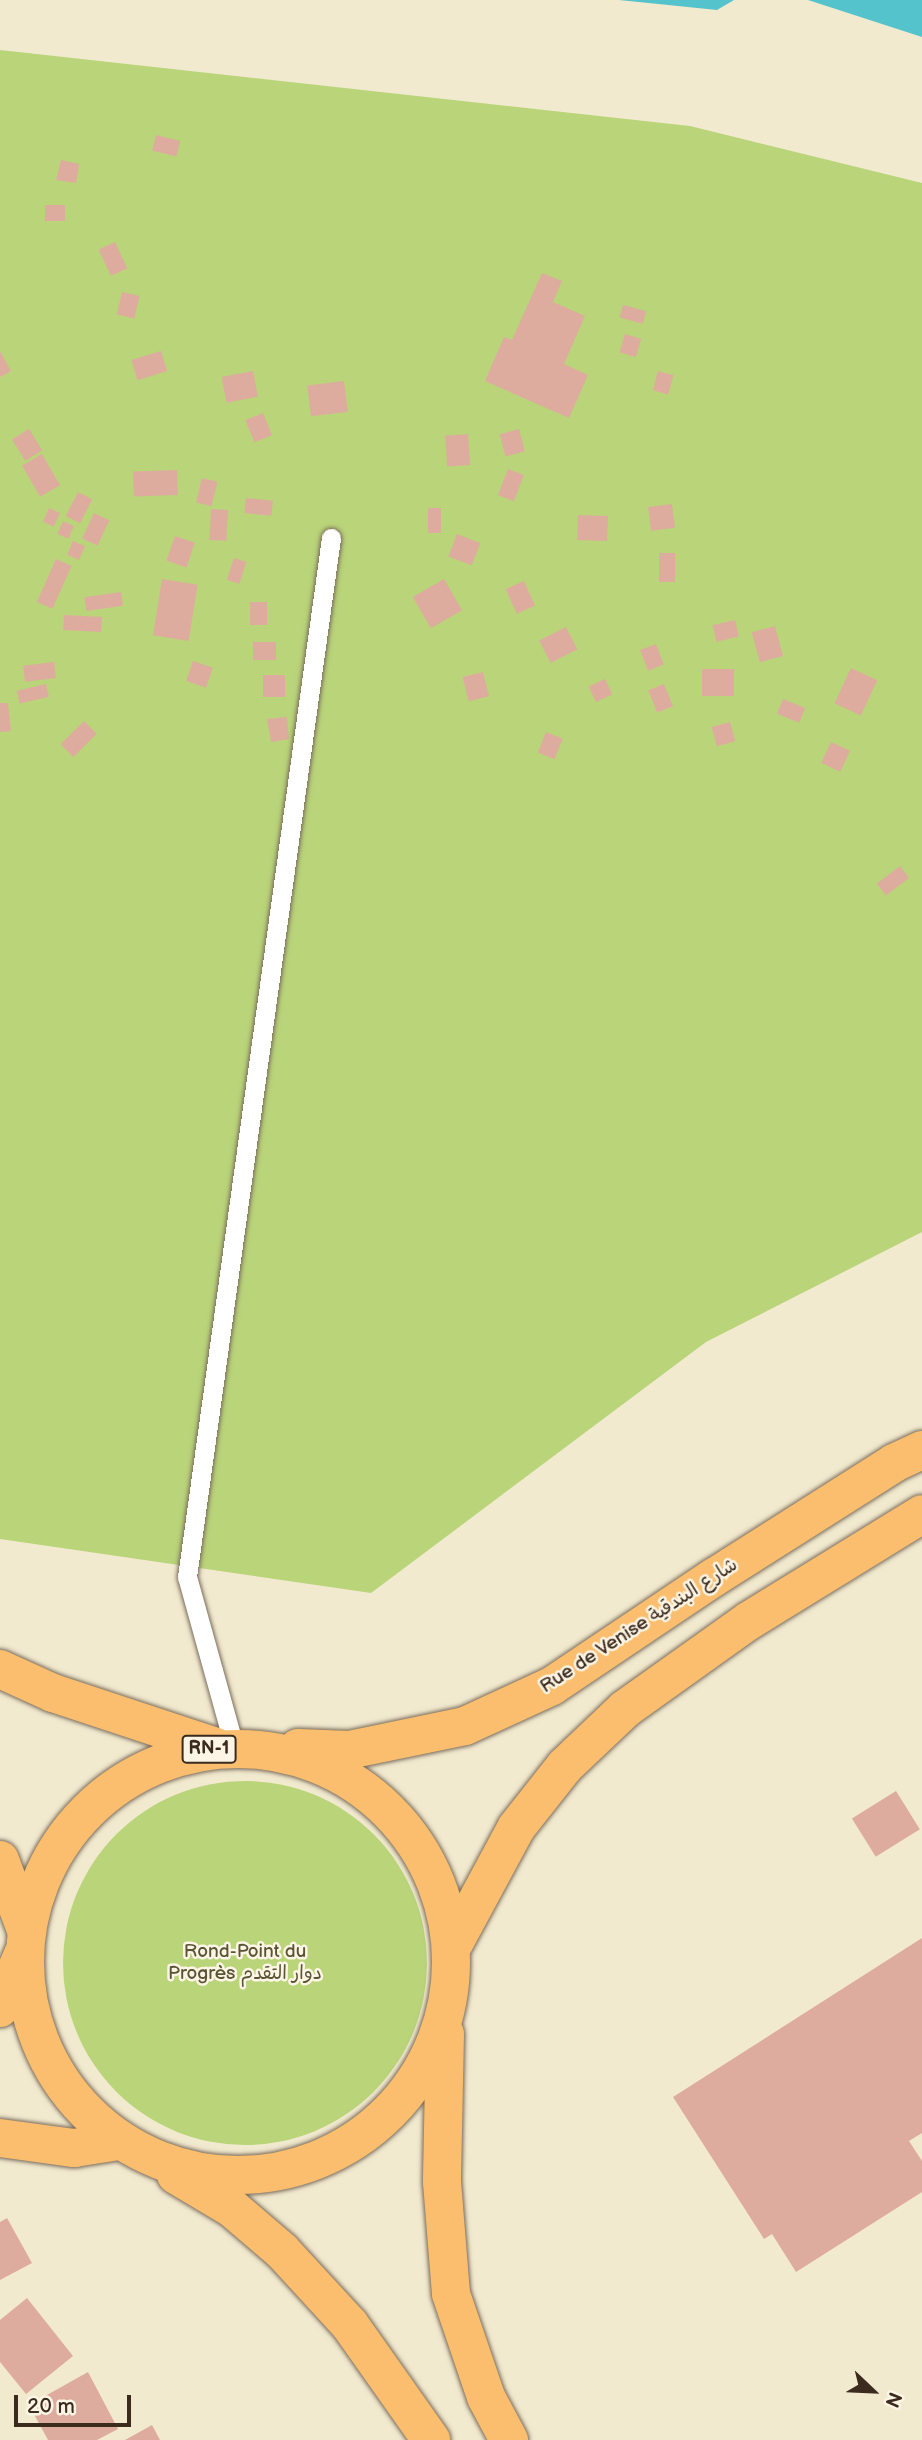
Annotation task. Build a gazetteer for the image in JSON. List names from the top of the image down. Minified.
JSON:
{"streets":{"main road":["Rue de Venise شارع البندقية","RN-1"]},"crossings":[["Rue de Venise شارع البندقية","RN-1"]],"parks":["Rond-Point du Progrès دوار التقدم"],"scale_bar":"20 m","north":"bottom right"}
